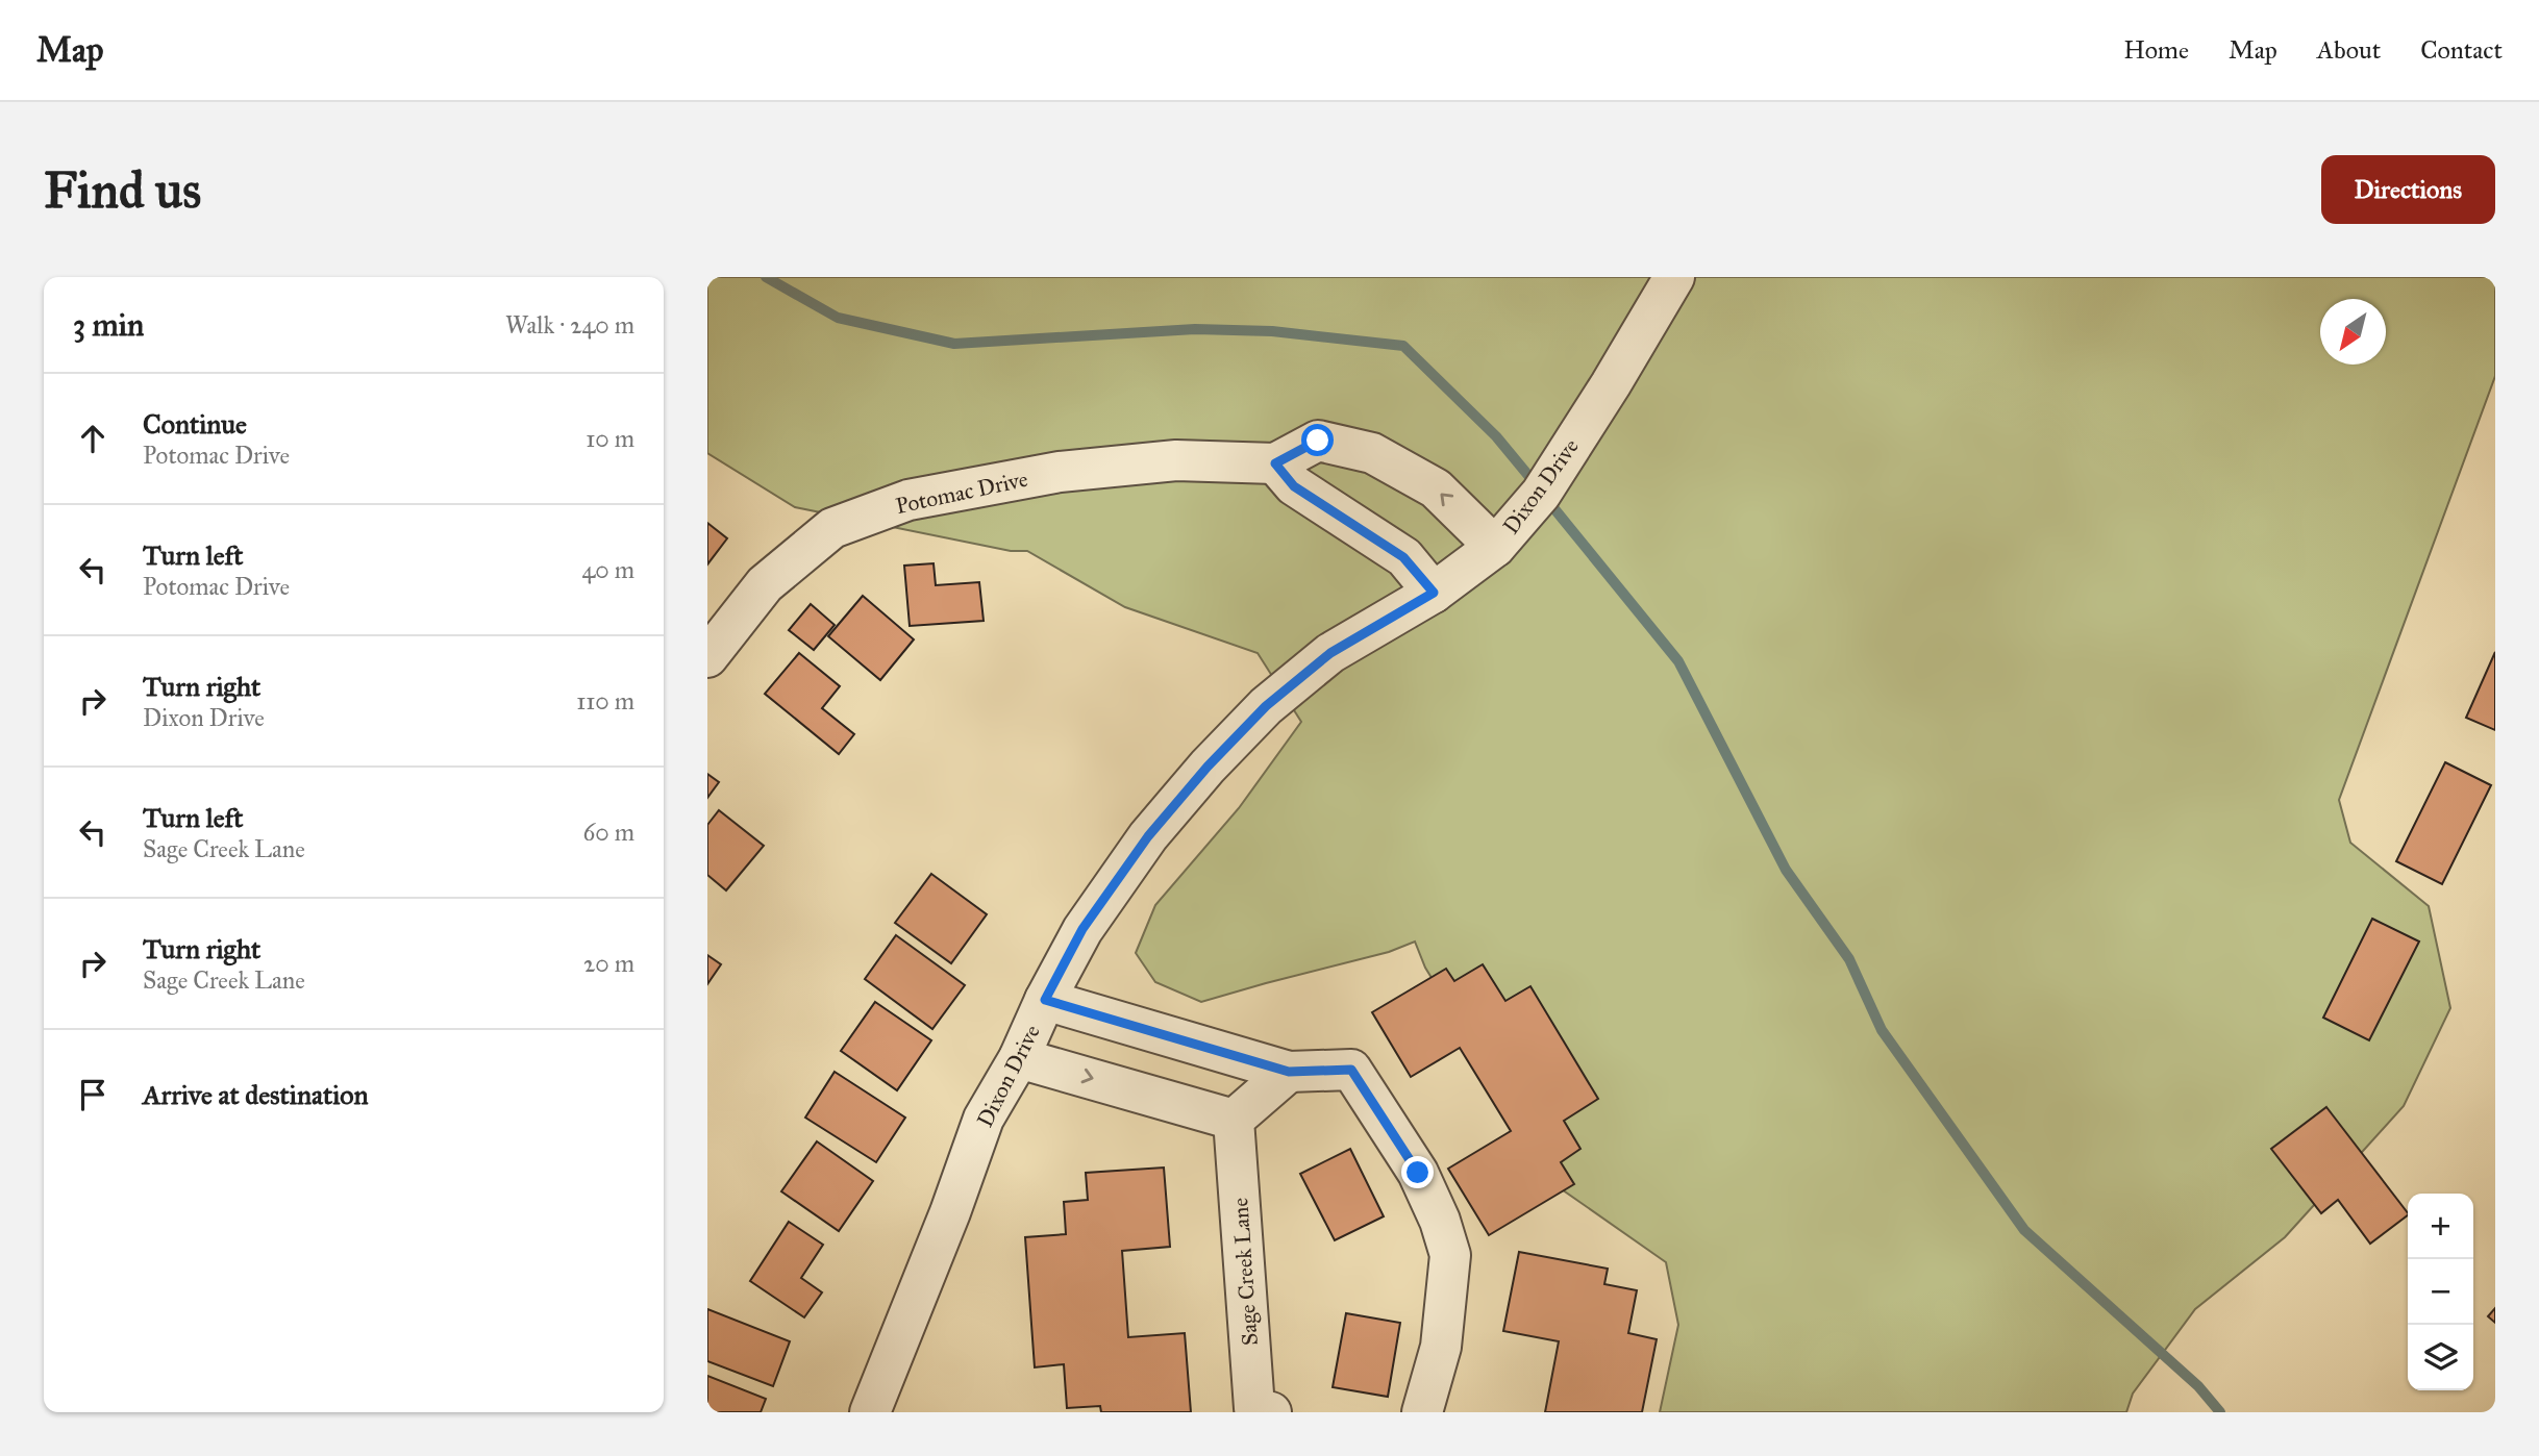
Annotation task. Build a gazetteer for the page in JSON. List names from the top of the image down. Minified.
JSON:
{"streets":{"street":["Dixon Drive","Potomac Drive","Sage Creek Lane"]},"north":"bottom left","page":{"header":"Map","nav":["Home","Map","About","Contact"],"buttons":"Directions","title":"Find us","heading":["3 min","Walk · 240 m"],"list":[["Continue","Potomac Drive","10 m"],["Turn left","Potomac Drive","40 m"],["Turn right","Dixon Drive","110 m"],["Turn left","Sage Creek Lane","60 m"],["Turn right","Sage Creek Lane","20 m"],"Arrive at destination"],"map_buttons":["+","−"]}}
